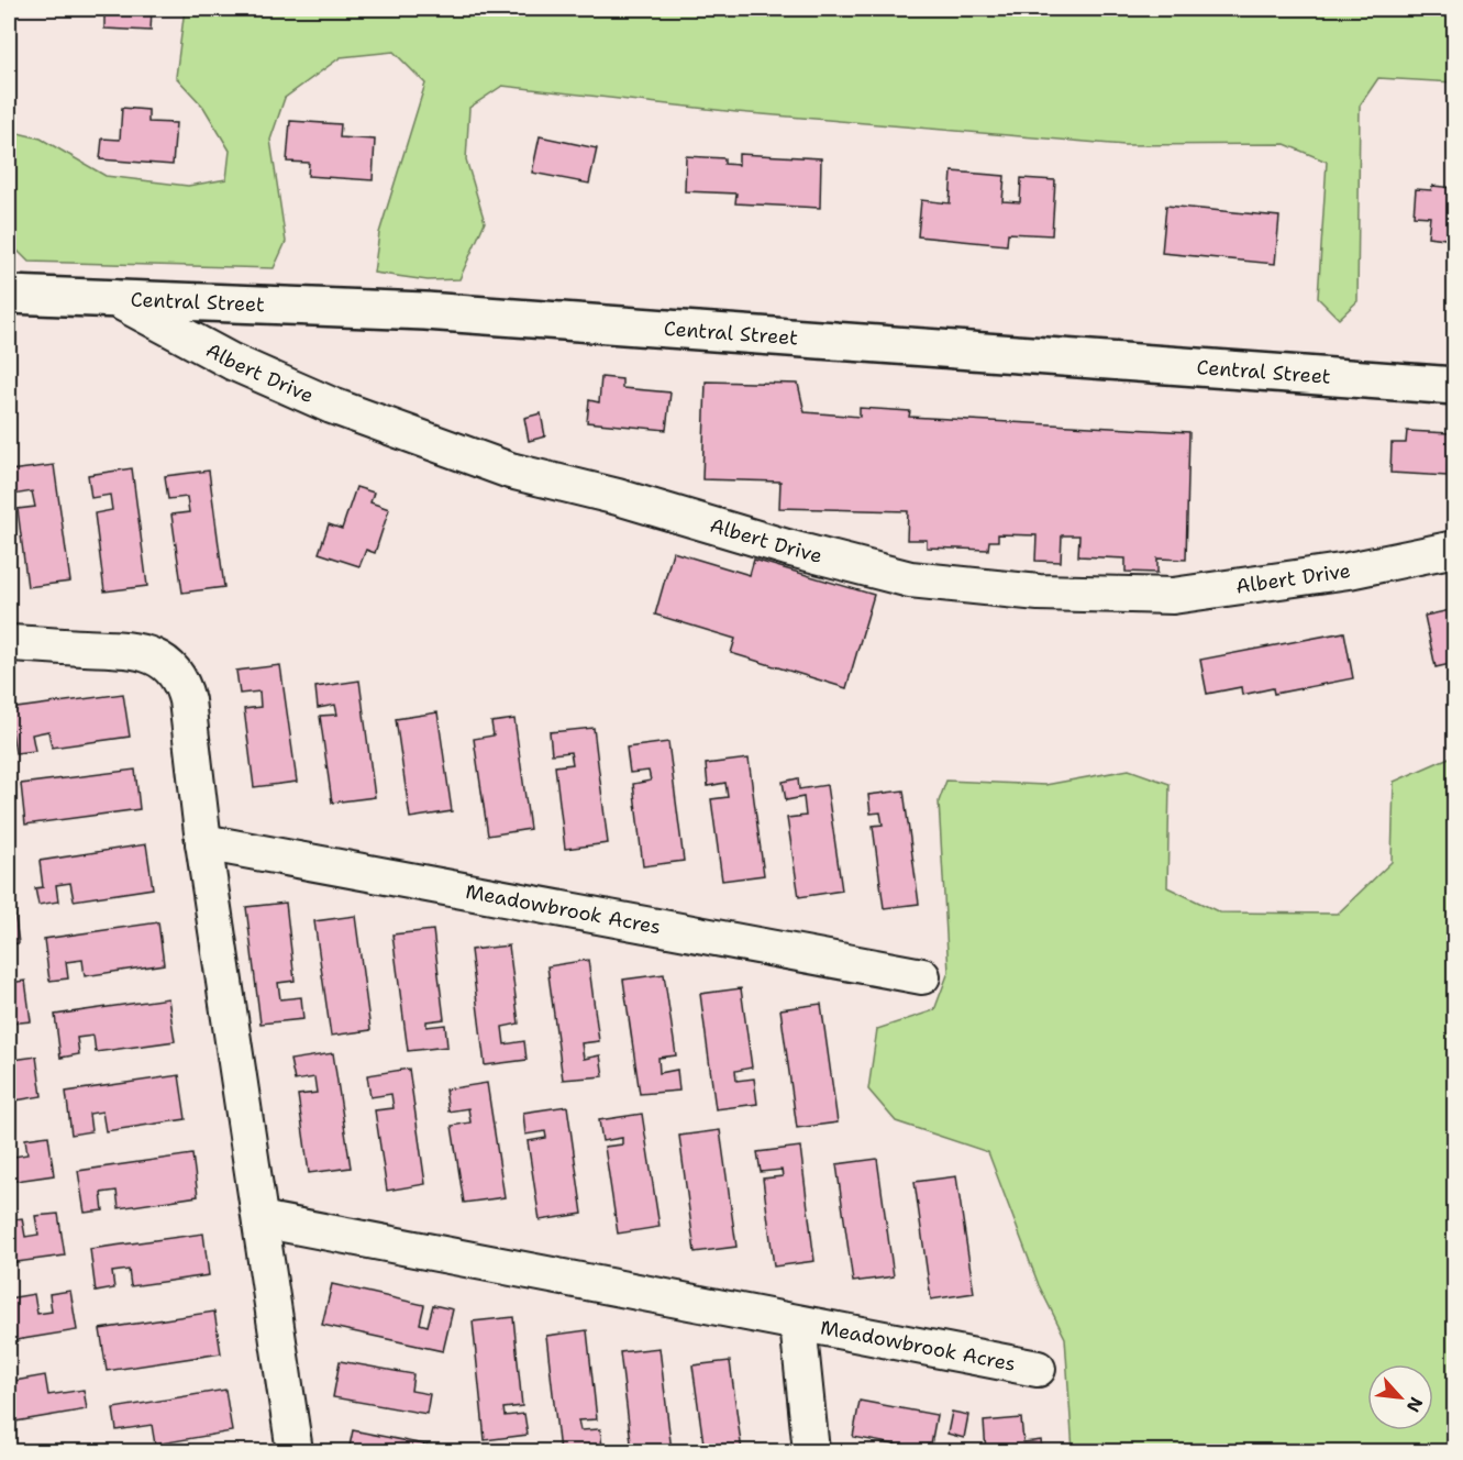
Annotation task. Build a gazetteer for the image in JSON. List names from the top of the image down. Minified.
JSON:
{"streets":{"main road":["Central Street"],"street":["Albert Drive","Meadowbrook Acres"]},"crossings":[["Central Street","Albert Drive"]],"north":"bottom right"}
